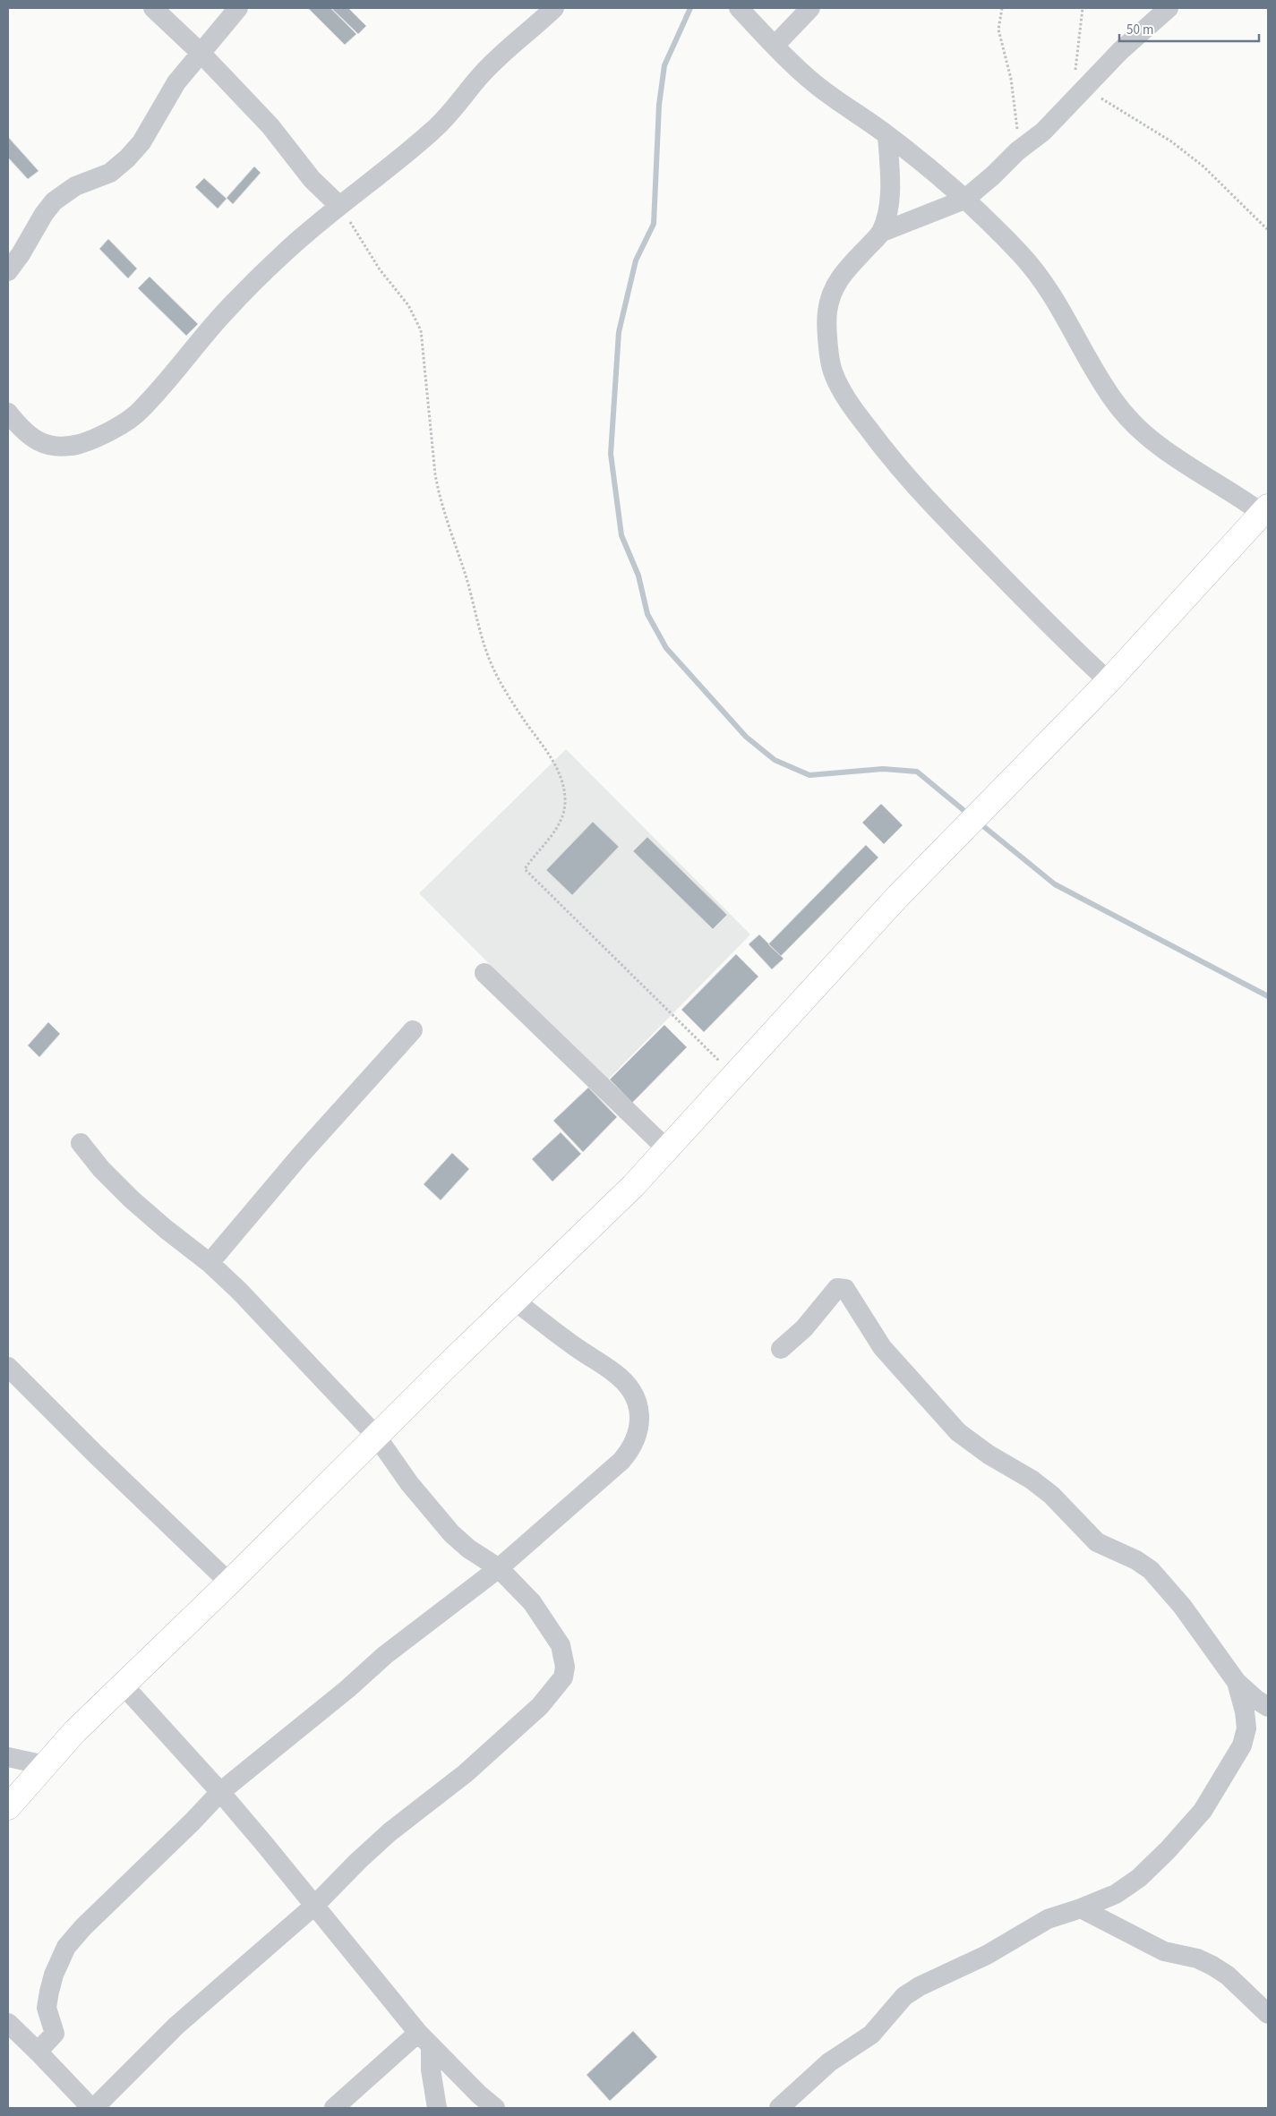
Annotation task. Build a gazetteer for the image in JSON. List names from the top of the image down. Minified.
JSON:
{"scale_bar":"50 m"}
